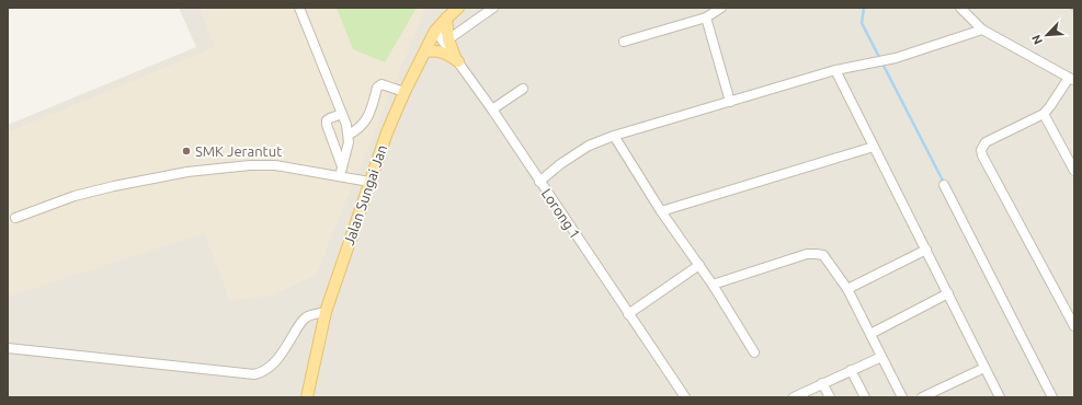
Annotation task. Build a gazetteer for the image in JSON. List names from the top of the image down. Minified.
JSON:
{"streets":{"main road":["Jalan Sungai Jan"],"street":["Lorong 1"]},"crossings":[["Jalan Sungai Jan","Lorong 1"]],"places":["SMK Jerantut"],"north":"bottom left"}
